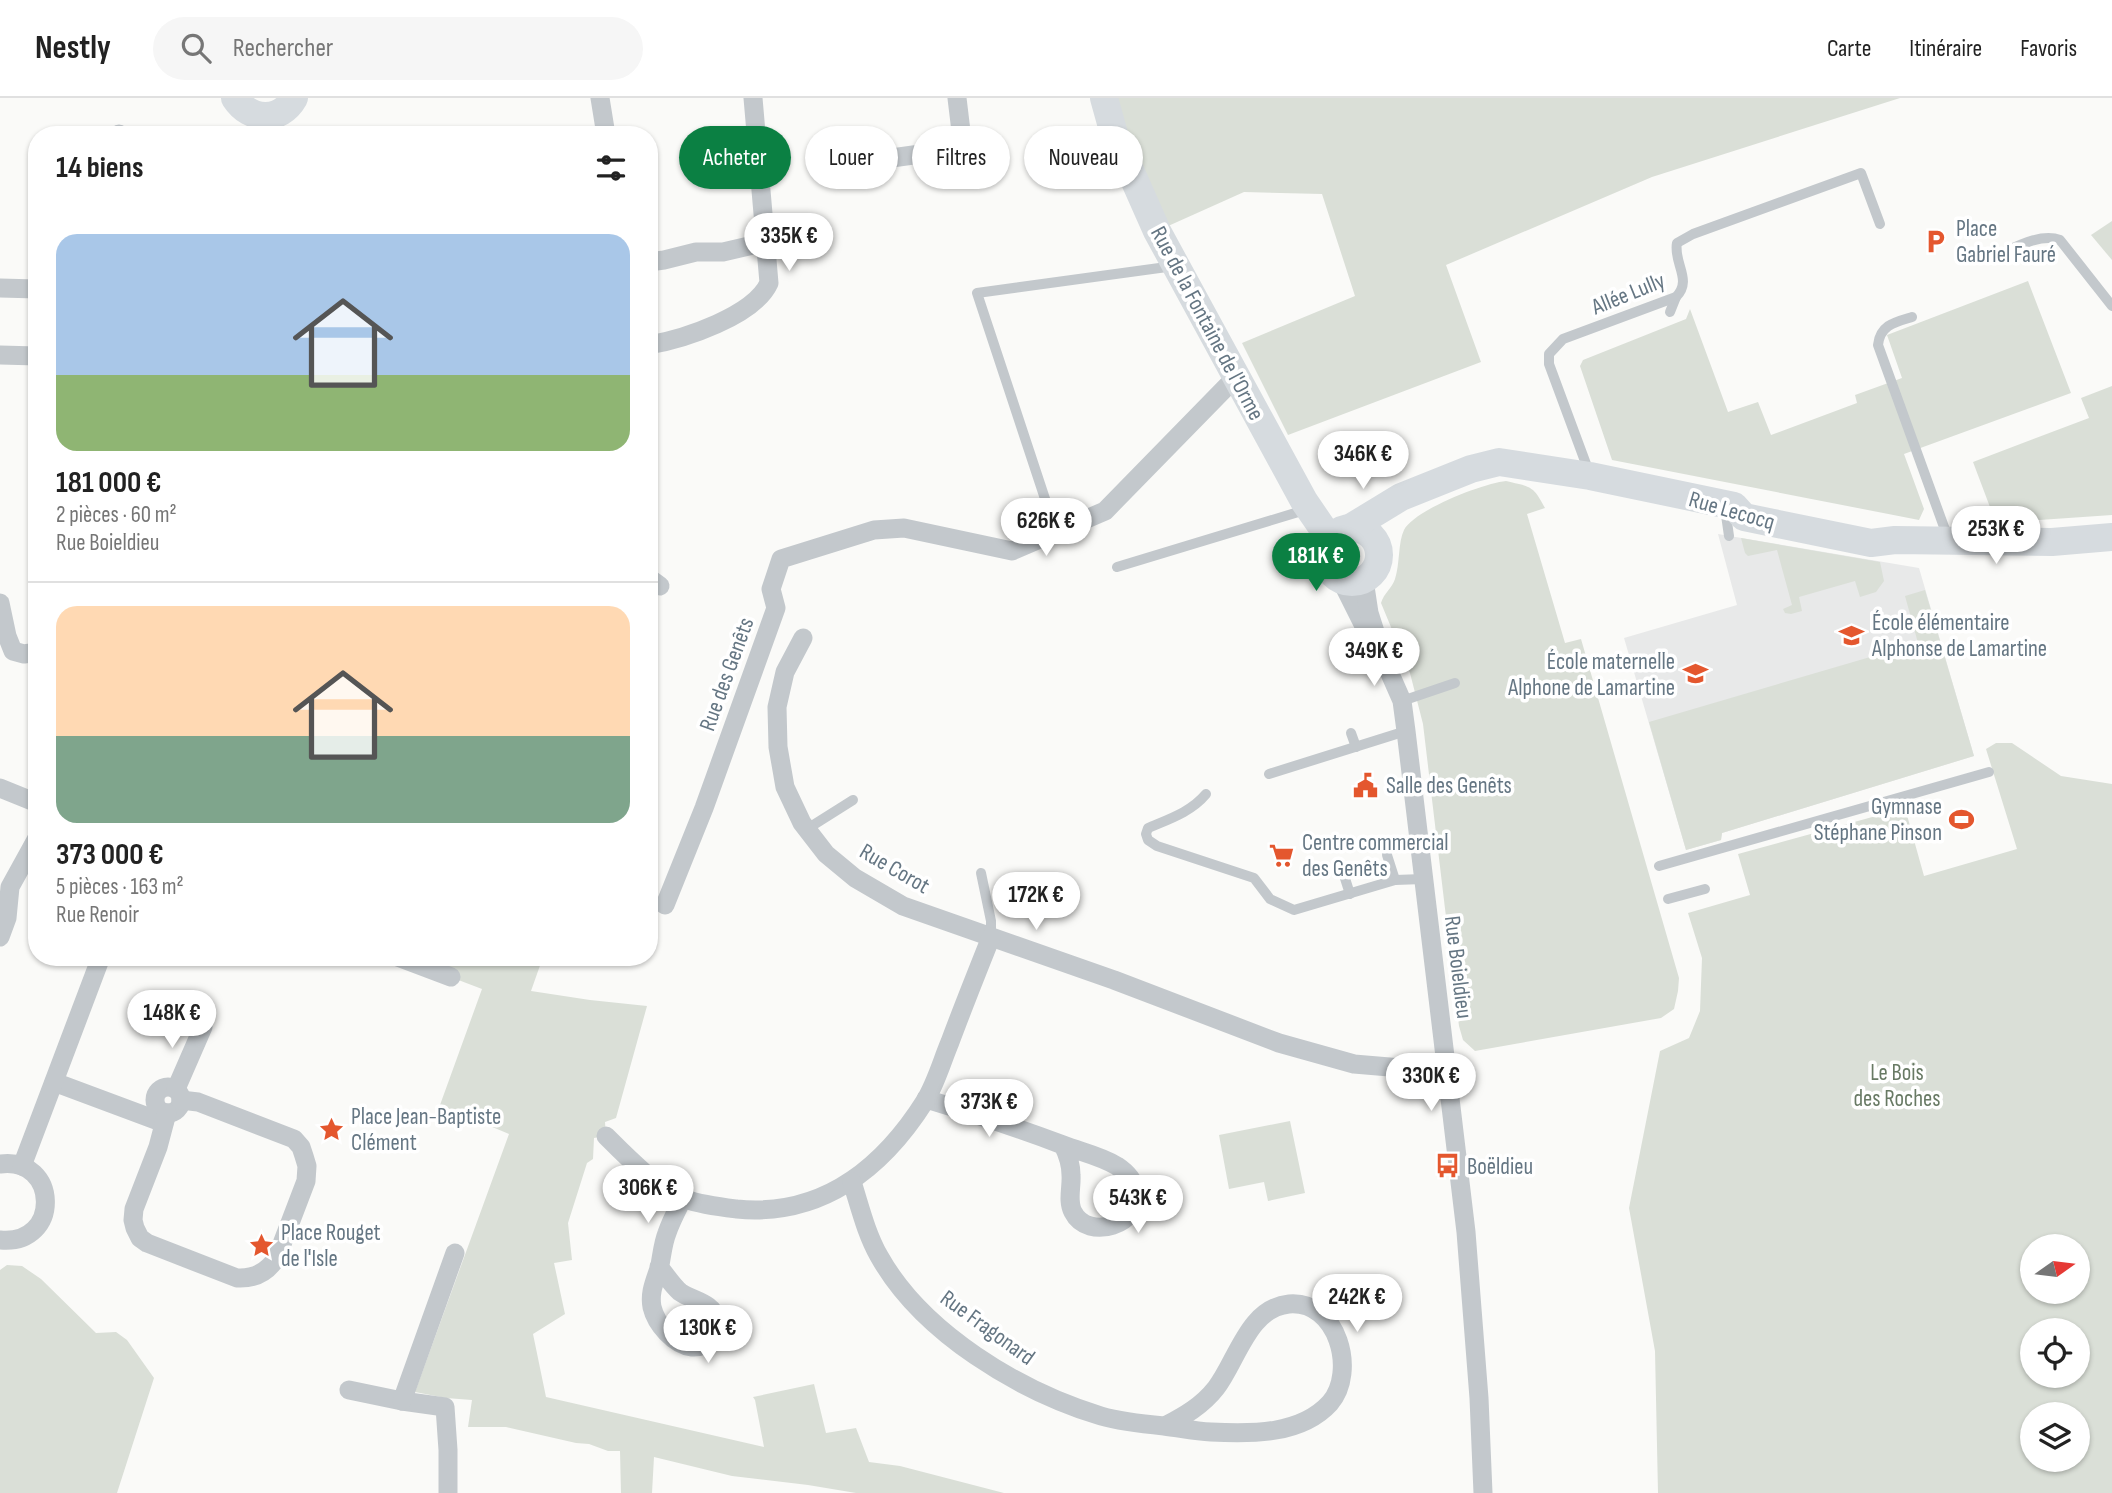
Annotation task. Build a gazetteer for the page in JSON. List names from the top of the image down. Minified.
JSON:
{"streets":{"street":["Rue de la Fontaine de l'Orme","Rue Lecocq","Rue des Genêts","Rue Corot","Rue Boieldieu","Rue Fragonard"],"lane":["Allée Lully"]},"crossings":[["Rue de la Fontaine de l'Orme","Rue Lecocq"],["Rue de la Fontaine de l'Orme","Rue des Genêts"],["Rue de la Fontaine de l'Orme","Rue Boieldieu"],["Rue Lecocq","Rue Boieldieu"],["Rue Corot","Rue Boieldieu"]],"parks":["Le Bois des Roches"],"places":{"parking":["Place Gabriel Fauré"],"school or university":["École élémentaire Alphonse de Lamartine","École maternelle Alphone de Lamartine"],"public building":["Salle des Genêts"],"sports":["Gymnase Stéphane Pinson"],"supermarket":["Centre commercial des Genêts"],"place":["Place Jean-Baptiste Clément","Place Rouget de l'Isle"],"bus stop":["Boëldieu"]},"north":"right","page":{"header":"Nestly","search":"Rechercher","nav":["Carte","Itinéraire","Favoris"],"chip":["Acheter","Louer","Filtres","Nouveau"],"heading":"14 biens","list":[{"name":"181 000 €","note":"2 pièces · 60 m² · Rue Boieldieu"},{"name":"373 000 €","note":"5 pièces · 163 m² · Rue Renoir"}],"price":["335K €","346K €","626K €","253K €","181K €","349K €","172K €","148K €","330K €","373K €","306K €","543K €","242K €","130K €"]}}
